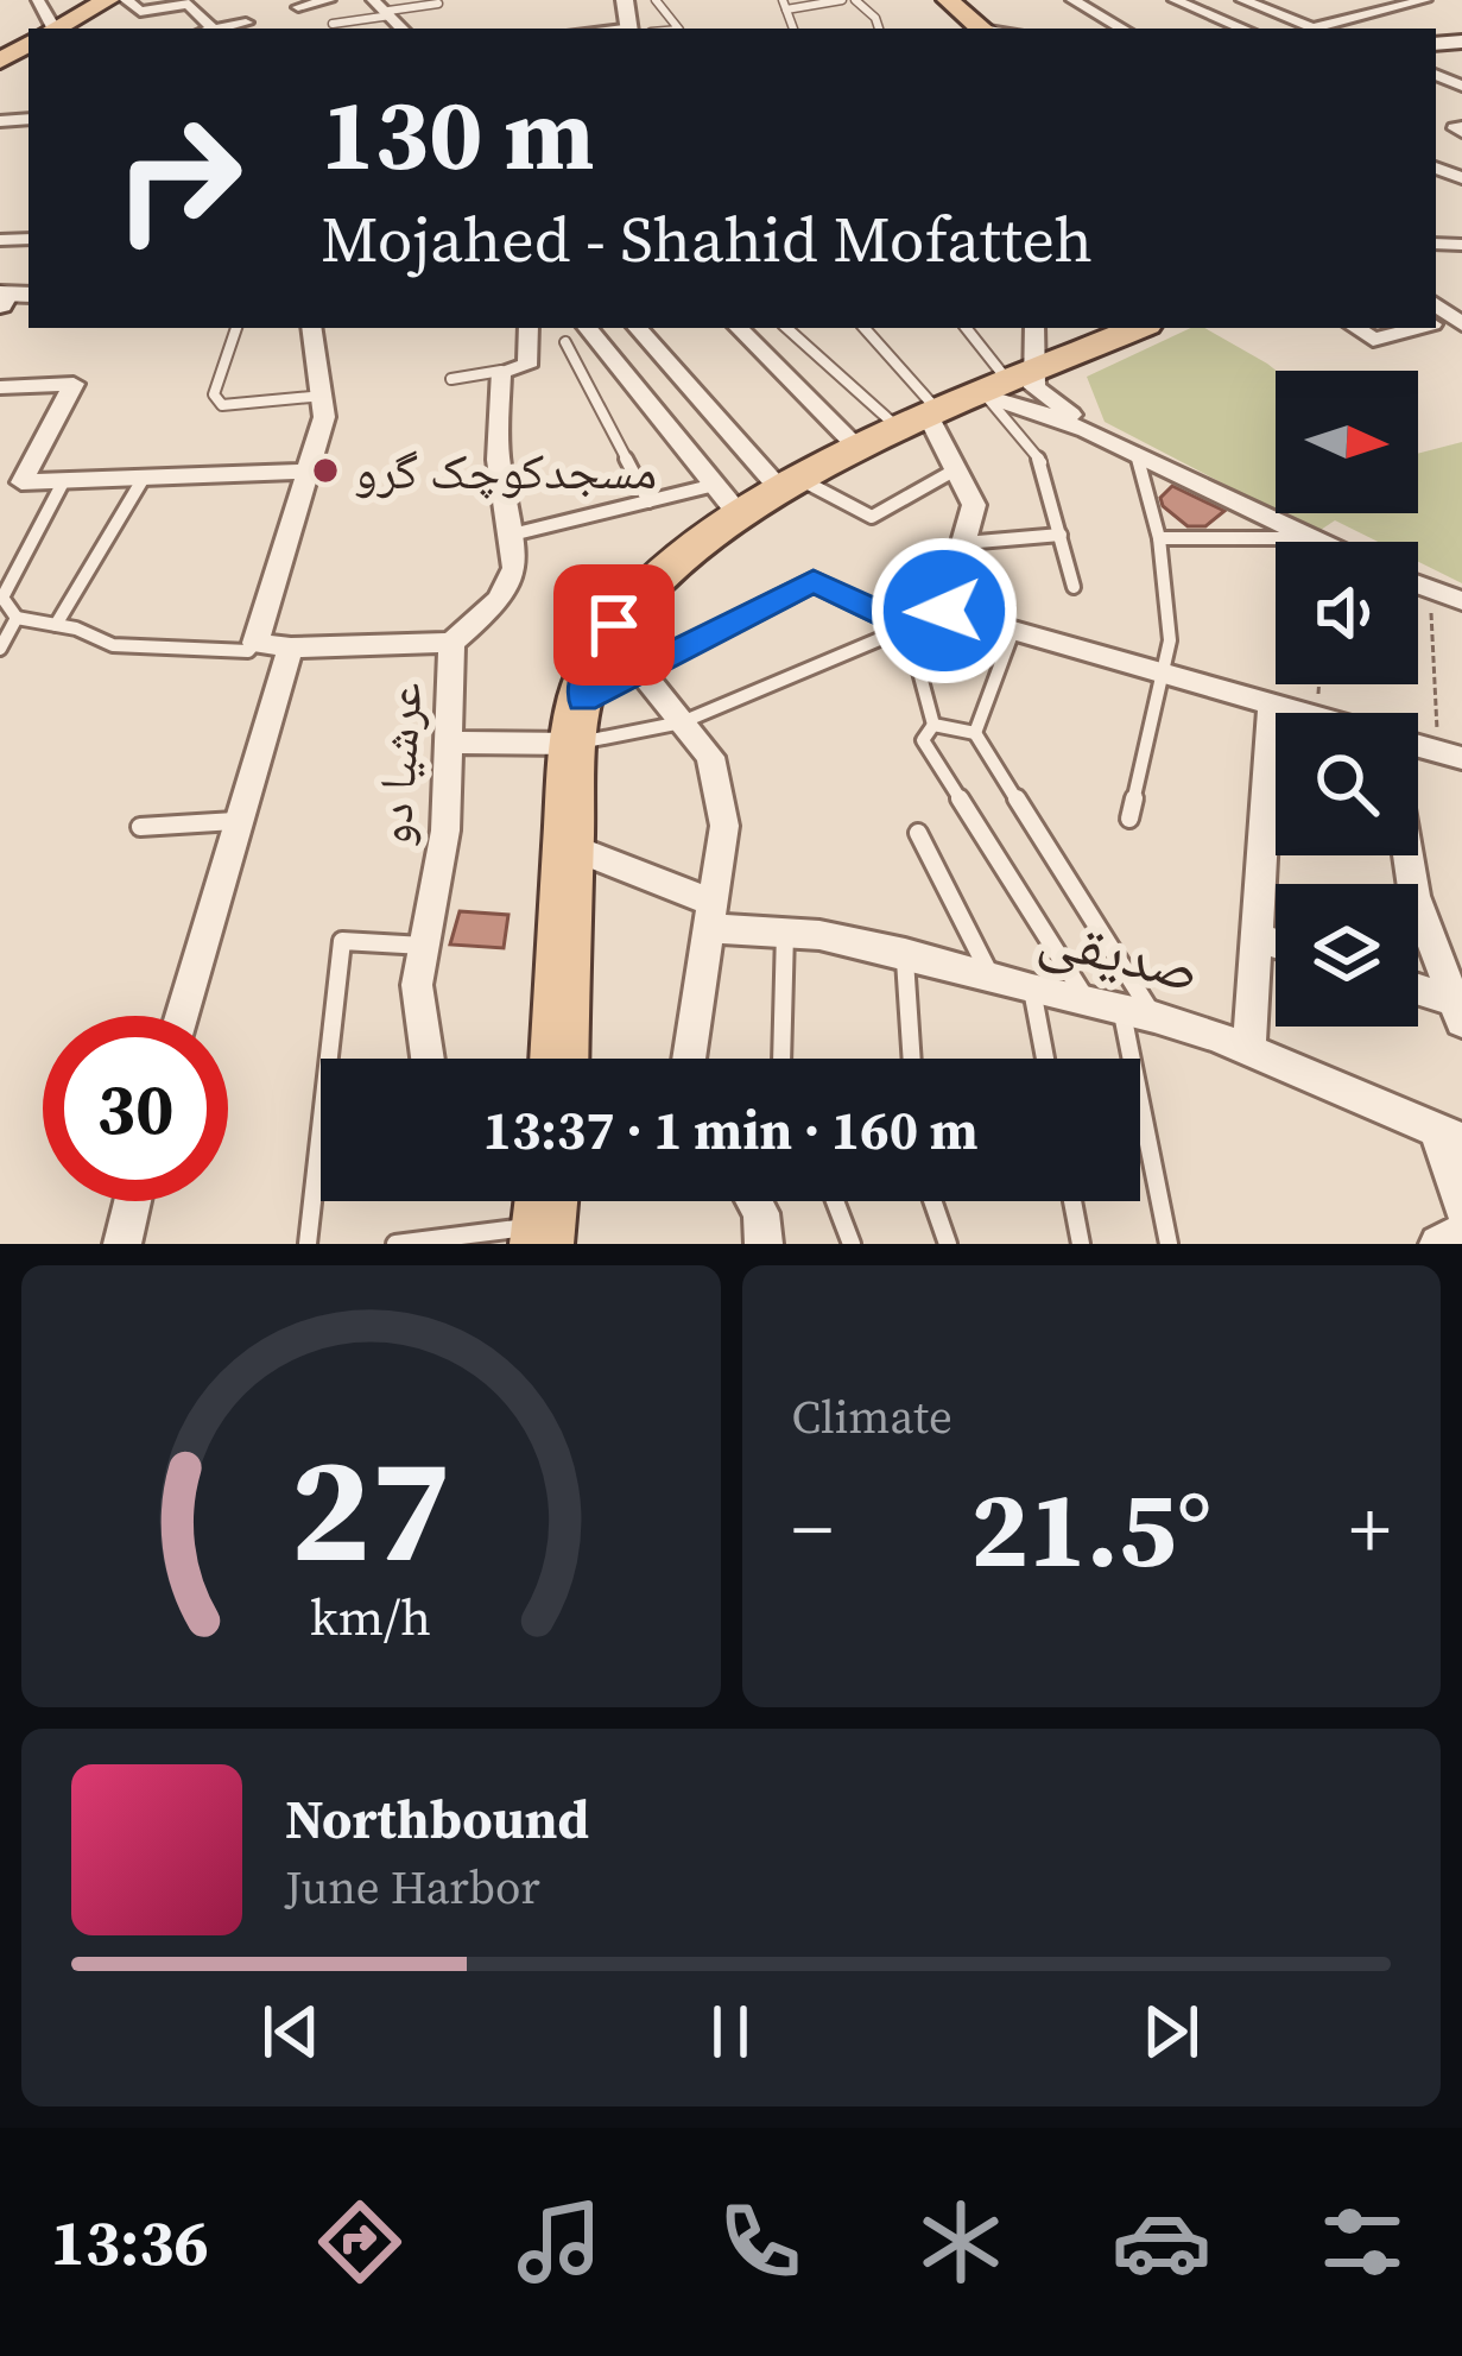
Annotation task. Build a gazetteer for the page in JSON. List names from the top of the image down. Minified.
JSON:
{"streets":{"street":["عرشیا دو","صدیقی"]},"places":["مسجدکوچک گرو"],"north":"right","page":{"turn":["130 m","Mojahed - Shahid Mofatteh"],"limit":"30","trip":"13:37 · 1 min · 160 m","tile":"Climate","heat":["−","21.5°","+"],"song":["Northbound","June Harbor"],"tabs":"13:36","gauge":["27","km/h"]}}
